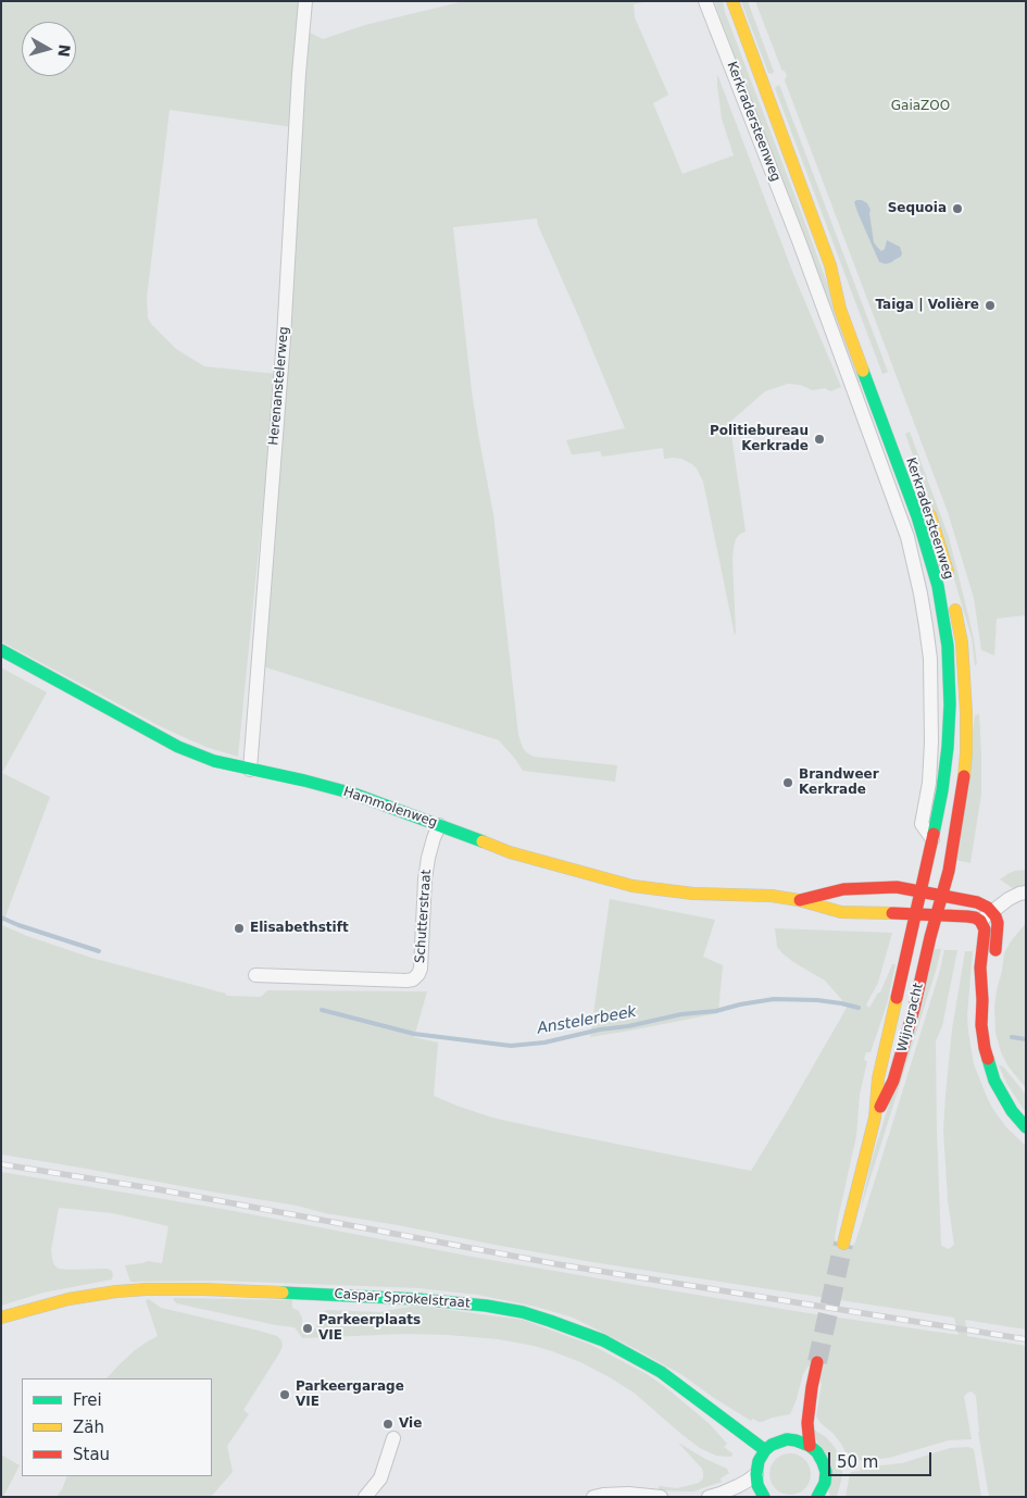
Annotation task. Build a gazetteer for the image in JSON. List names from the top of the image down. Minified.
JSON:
{"streets":{"main road":["Kerkradersteenweg","Hammolenweg","Wijngracht","Caspar Sprokelstraat"],"street":["Herenanstelerweg","Schutterstraat"]},"crossings":[["Kerkradersteenweg","Hammolenweg"],["Kerkradersteenweg","Wijngracht"],["Herenanstelerweg","Hammolenweg"],["Hammolenweg","Schutterstraat"],["Hammolenweg","Wijngracht"]],"water":["Anstelerbeek"],"parks":["GaiaZOO"],"places":["Sequoia","Taiga | Volière","Politiebureau Kerkrade","Brandweer Kerkrade","Elisabethstift","Parkeerplaats VIE","Parkeergarage VIE","Vie"],"legend":["Frei","Zäh","Stau"],"scale_bar":"50 m","north":"right"}
